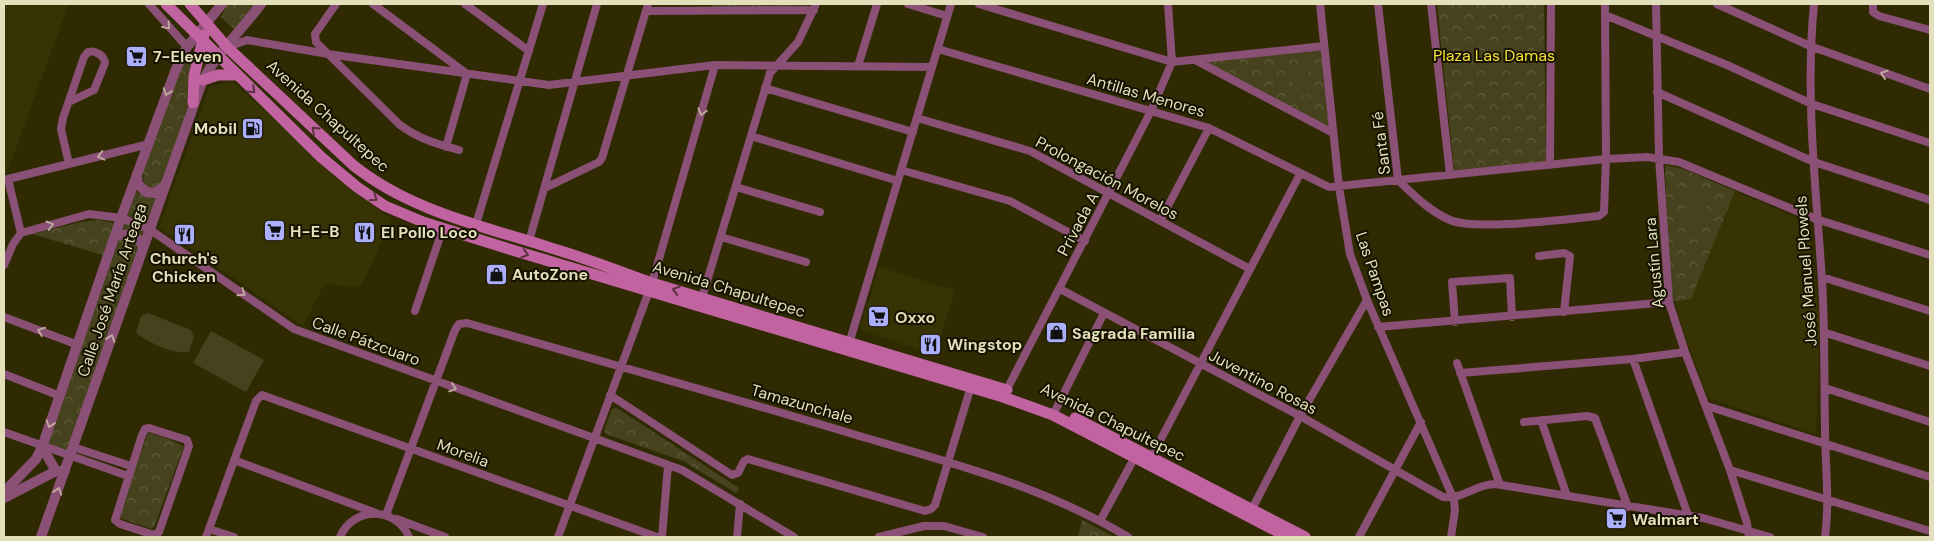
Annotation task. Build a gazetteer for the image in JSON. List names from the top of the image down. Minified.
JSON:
{"streets":{"main road":["Avenida Chapultepec"],"street":["Antillas Menores","Santa Fé","Prolongación Morelos","Privada A","Agustín Lara","José Manuel Plowels","Las Pampas","Calle José María Arteaga","Calle Pátzcuaro","Juventino Rosas","Tamazunchale","Morelia"]},"crossings":[["Antillas Menores","Privada A"],["Antillas Menores","Las Pampas"],["Avenida Chapultepec","Privada A"],["Avenida Chapultepec","Calle José María Arteaga"],["Prolongación Morelos","Privada A"],["Privada A","Juventino Rosas"],["Las Pampas","Juventino Rosas"],["Calle José María Arteaga","Calle Pátzcuaro"],["Calle Pátzcuaro","Tamazunchale"]],"one_way":["Calle Pátzcuaro"],"parks":["Plaza Las Damas"],"places":{"supermarket":["7-Eleven","H-E-B","Oxxo","Walmart"],"fuel station":["Mobil"],"restaurant":["El Pollo Loco","Church's Chicken","Wingstop"],"shop":["AutoZone","Sagrada Familia"]}}
